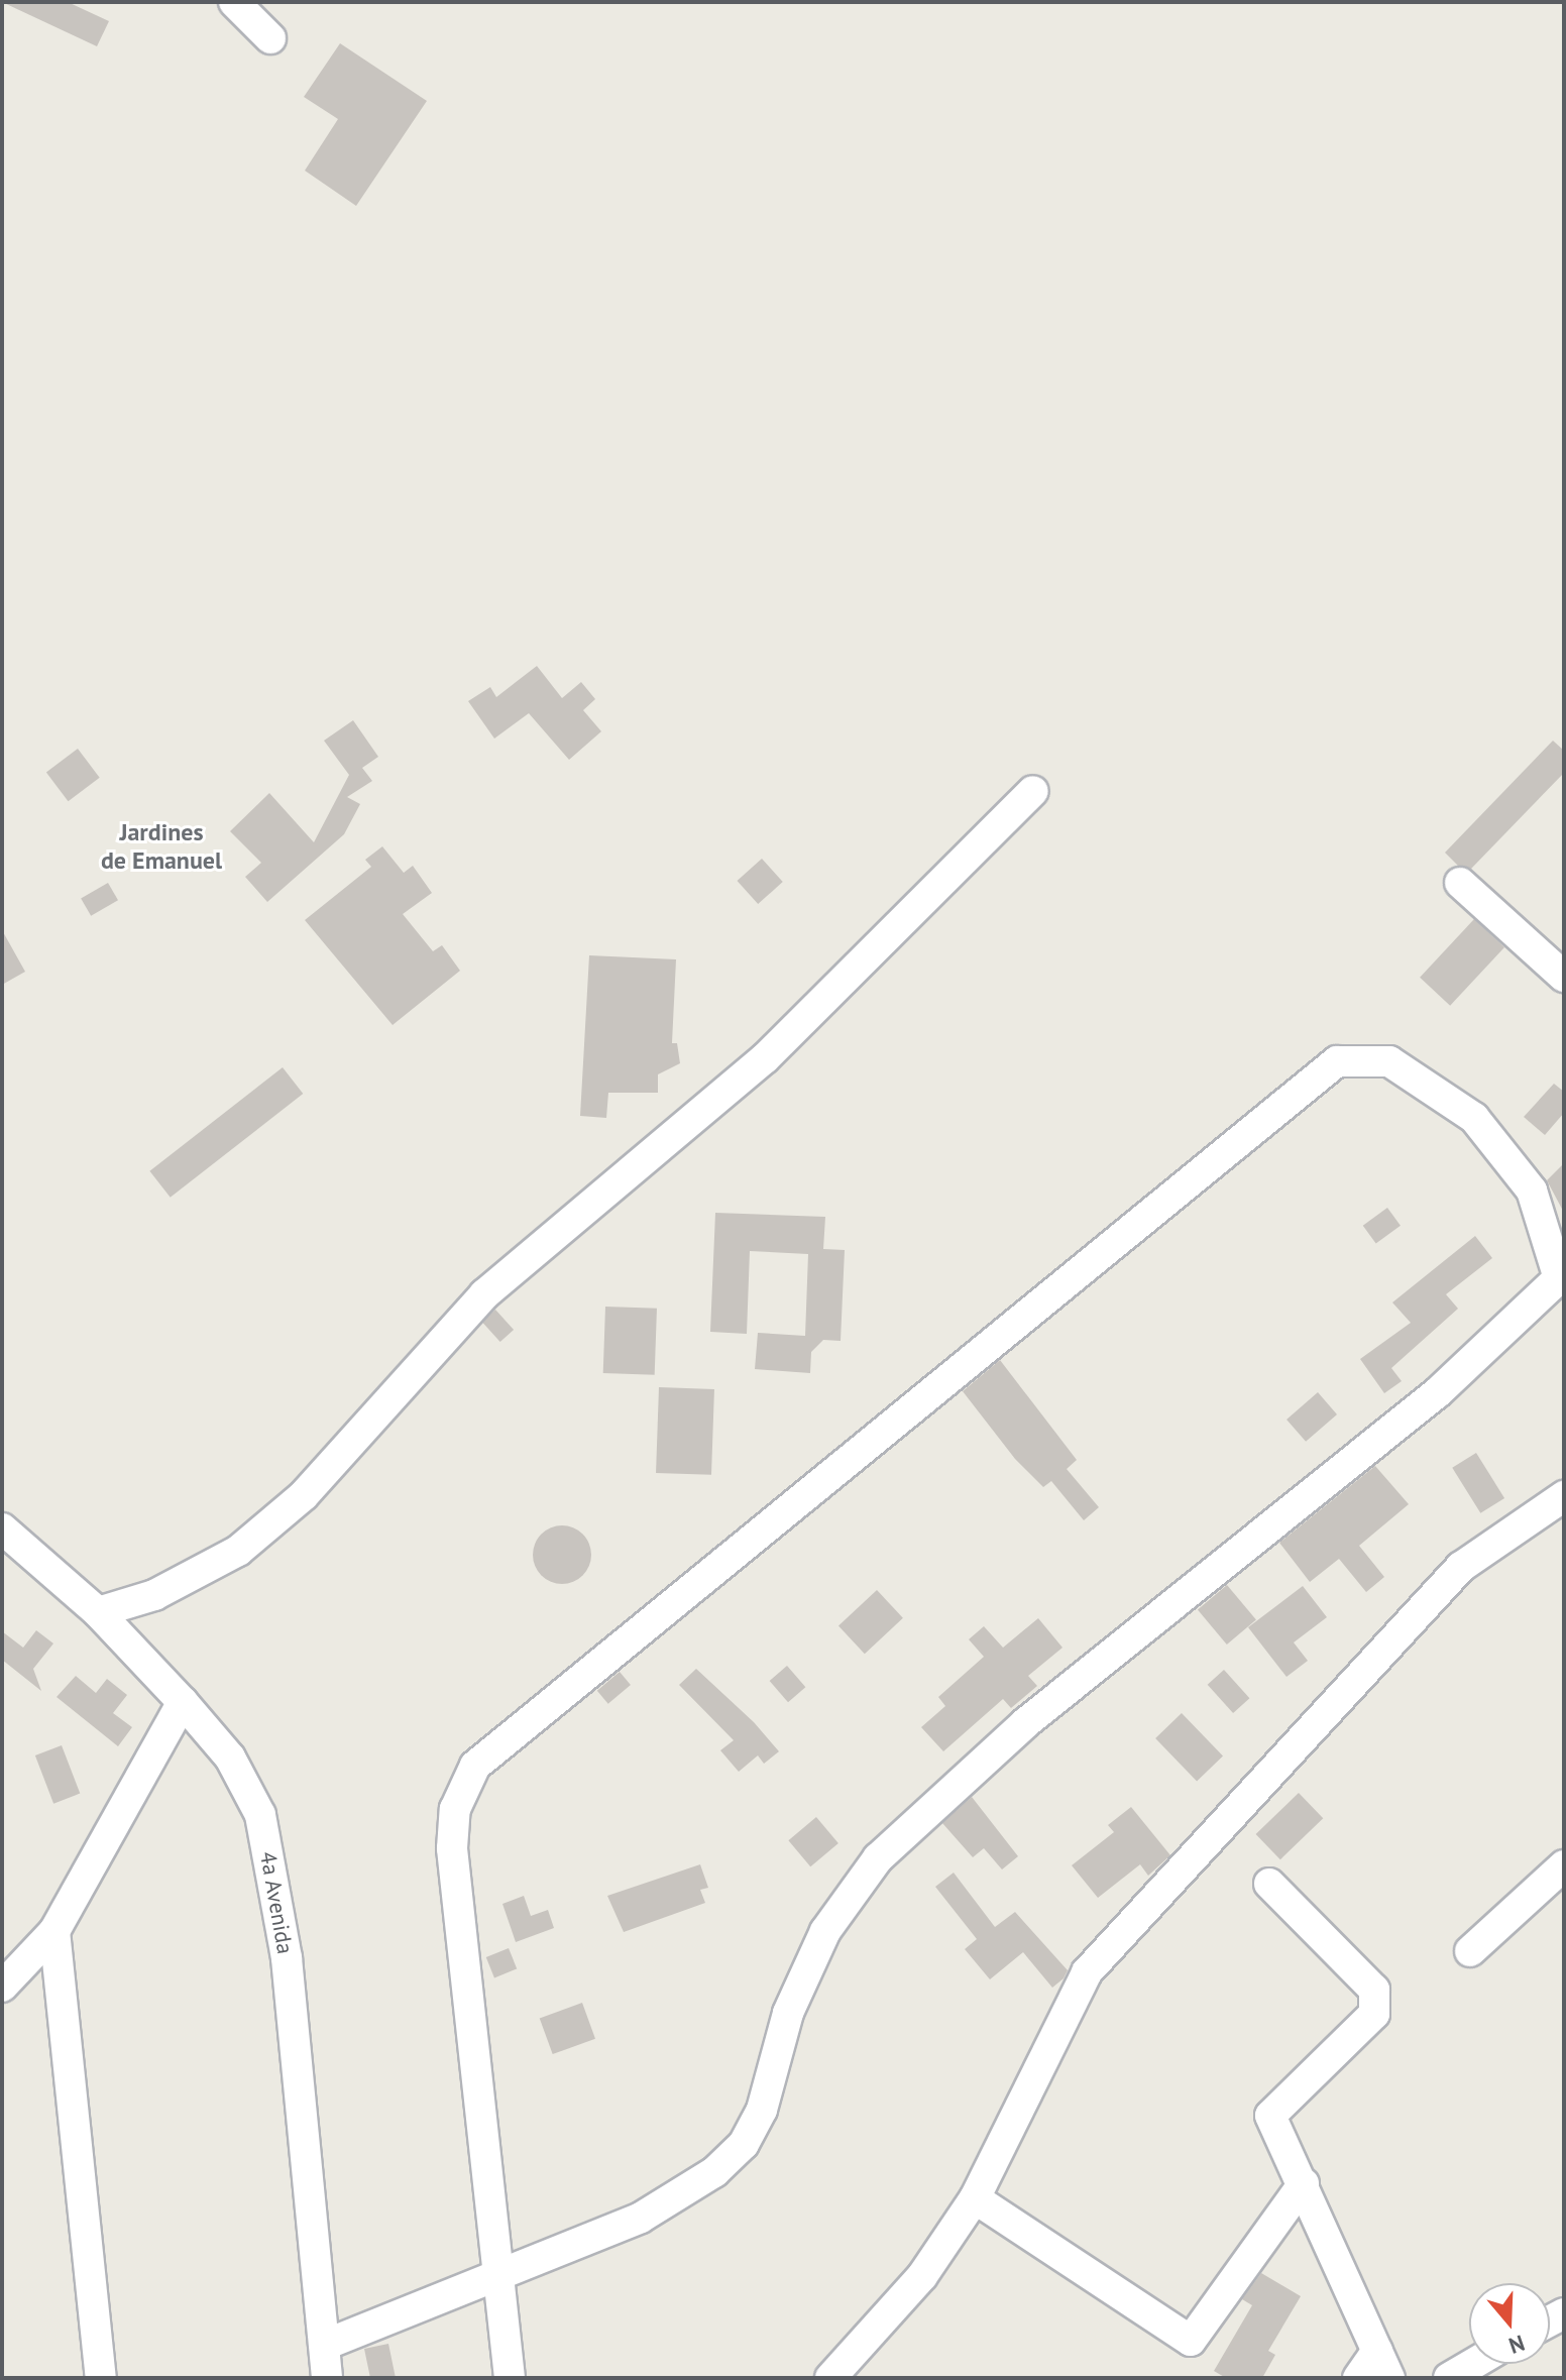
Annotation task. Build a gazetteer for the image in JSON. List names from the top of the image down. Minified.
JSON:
{"streets":{"street":["4a Avenida"]},"districts":["Jardines de Emanuel"],"north":"bottom"}
